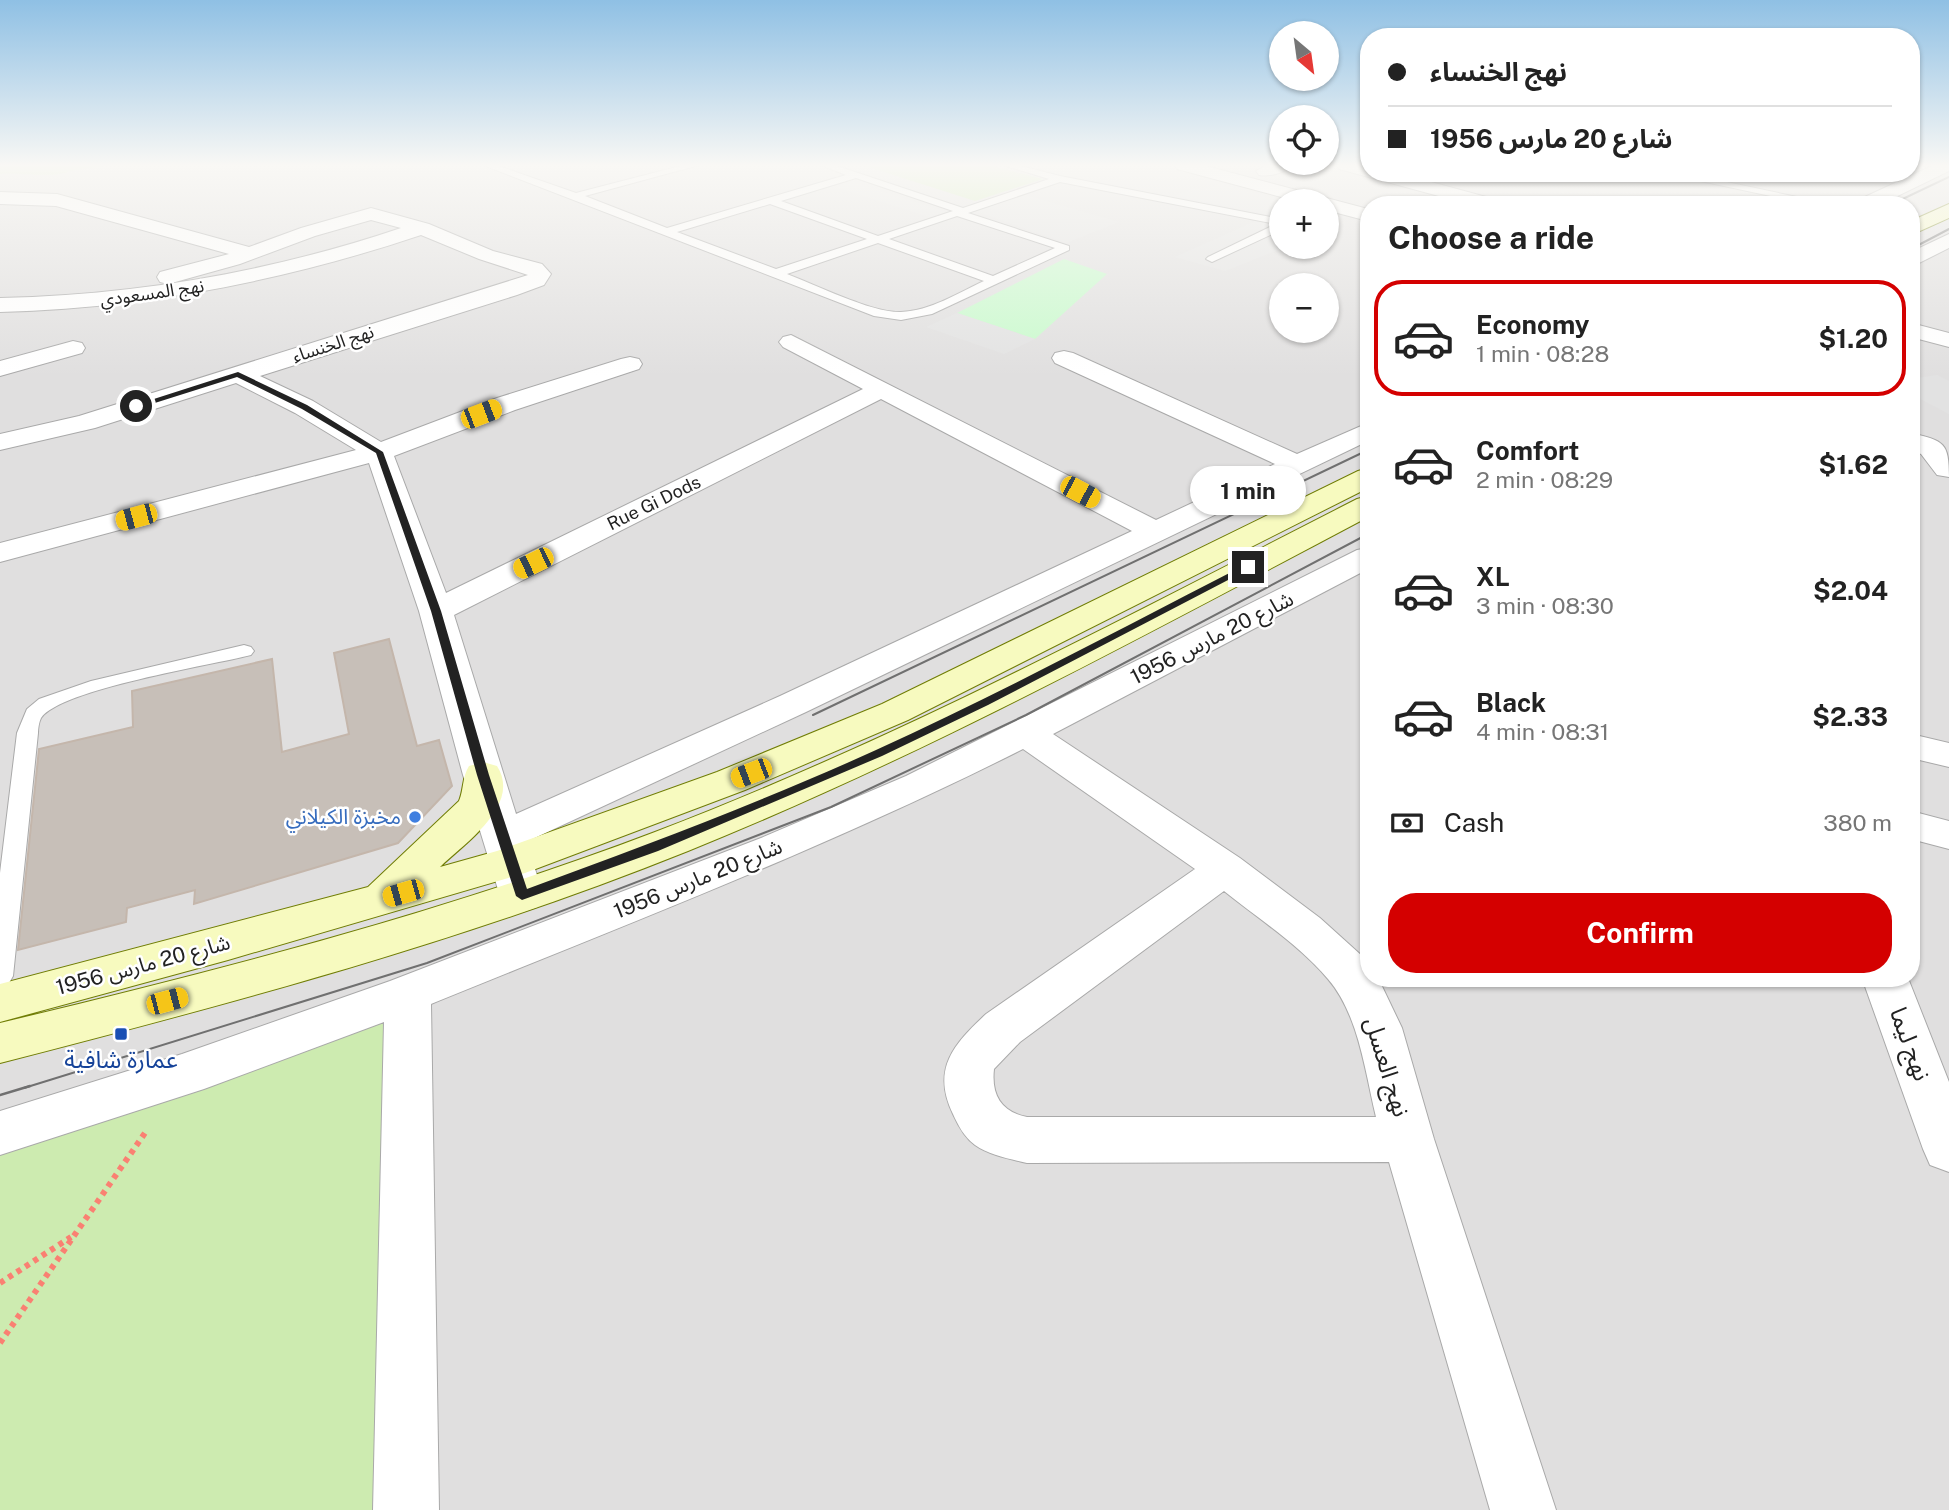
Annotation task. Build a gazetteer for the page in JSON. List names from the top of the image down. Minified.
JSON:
{"streets":{"main road":["شارع 20 مارس 1956"],"street":["نهج المسعودي","نهج الخنساء","Rue Gi Dods","نهج ليما","نهج العسل"]},"crossings":[["شارع 20 مارس 1956","نهج العسل"]],"places":{"other":["مخبزة الكيلاني"],"transit":["عمارة شافية"]},"north":"bottom right","page":{"map_buttons":["+","−"],"banner":["نهج الخنساء","شارع 20 مارس 1956"],"heading":"Choose a ride","list":[{"name":"Economy","note":"1 min · 08:28","value":"$1.20"},{"name":"Comfort","note":"2 min · 08:29","value":"$1.62"},{"name":"XL","note":"3 min · 08:30","value":"$2.04"},{"name":"Black","note":"4 min · 08:31","value":"$2.33"}],"bubble":"1 min","pay":["Cash","380 m"],"buttons":"Confirm"}}
